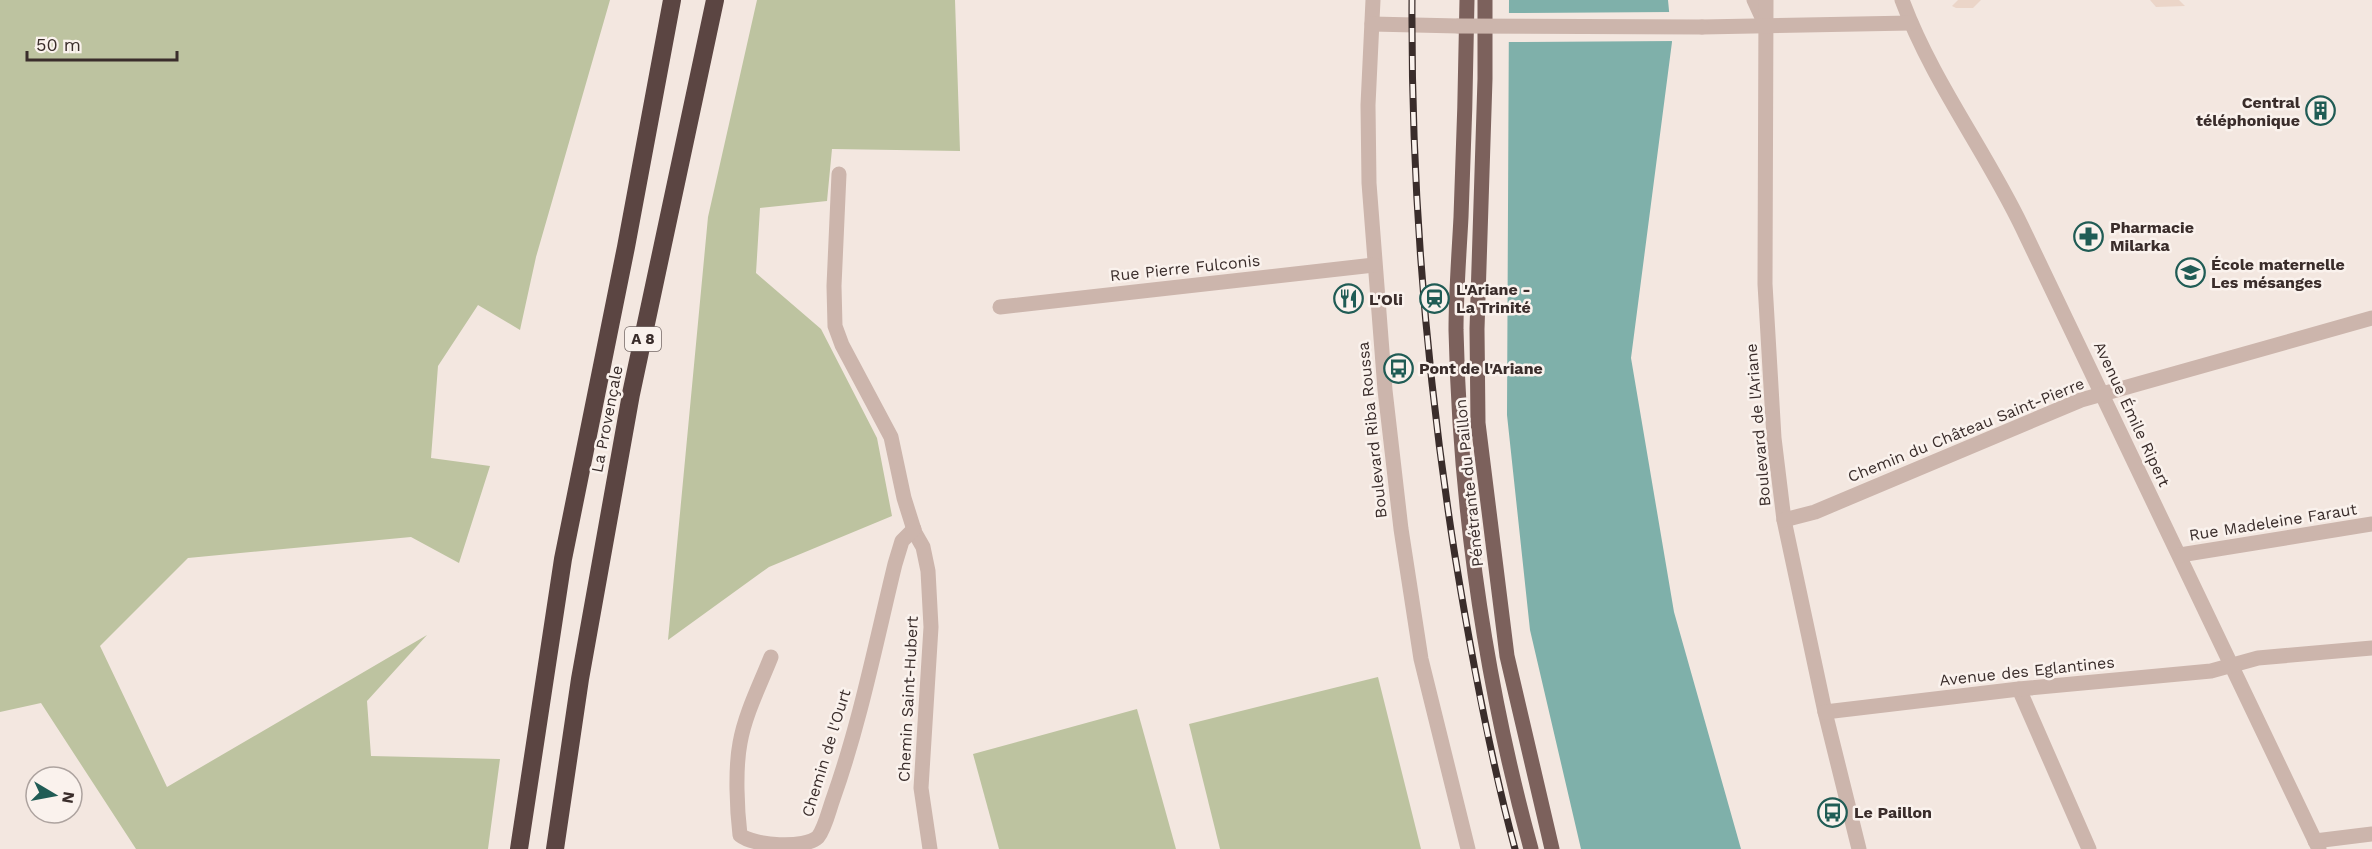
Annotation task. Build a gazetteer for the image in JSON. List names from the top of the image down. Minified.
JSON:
{"streets":{"highway":["A 8","La Provençale"],"main road":["Pénétrante du Paillon"],"street":["Rue Pierre Fulconis","Avenue Émile Ripert","Boulevard de l'Ariane","Boulevard Riba Roussa","Chemin du Château Saint-Pierre","Rue Madeleine Faraut","Avenue des Eglantines","Chemin Saint-Hubert","Chemin de l'Ourt"]},"crossings":[["Rue Pierre Fulconis","Boulevard Riba Roussa"],["Avenue Émile Ripert","Chemin du Château Saint-Pierre"],["Avenue Émile Ripert","Rue Madeleine Faraut"],["Avenue Émile Ripert","Avenue des Eglantines"],["Boulevard de l'Ariane","Chemin du Château Saint-Pierre"],["Boulevard de l'Ariane","Avenue des Eglantines"],["Chemin Saint-Hubert","Chemin de l'Ourt"]],"places":{"building":["Central téléphonique"],"pharmacy":["Pharmacie Milarka"],"school or university":["École maternelle Les mésanges"],"station":["L'Ariane - La Trinité"],"restaurant":["L'Oli"],"bus stop":["Pont de l'Ariane","Le Paillon"]},"scale_bar":"50 m","north":"right"}
